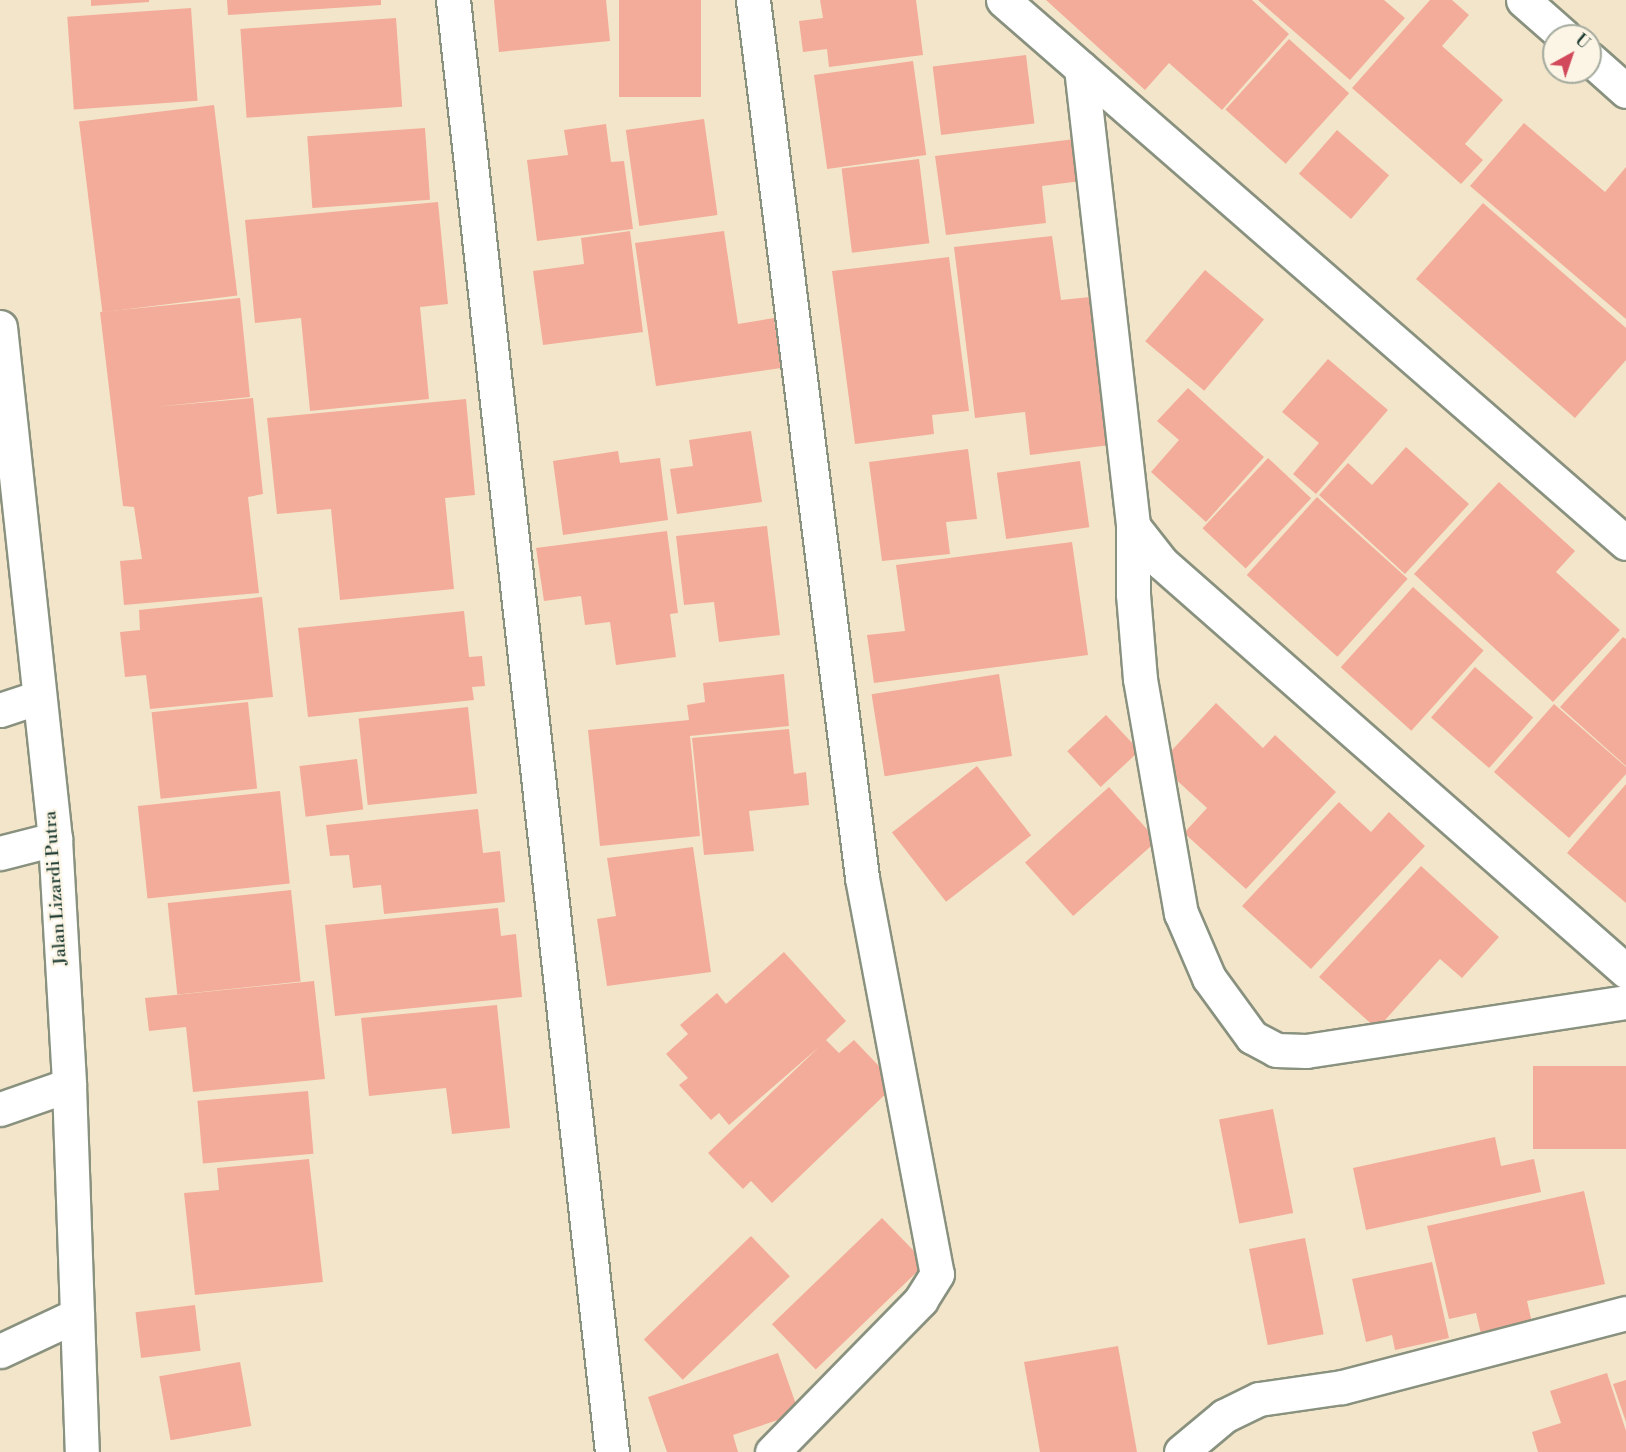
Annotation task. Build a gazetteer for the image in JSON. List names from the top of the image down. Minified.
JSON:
{"streets":{"street":["Jalan Lizardi Putra"]},"north":"top right"}
